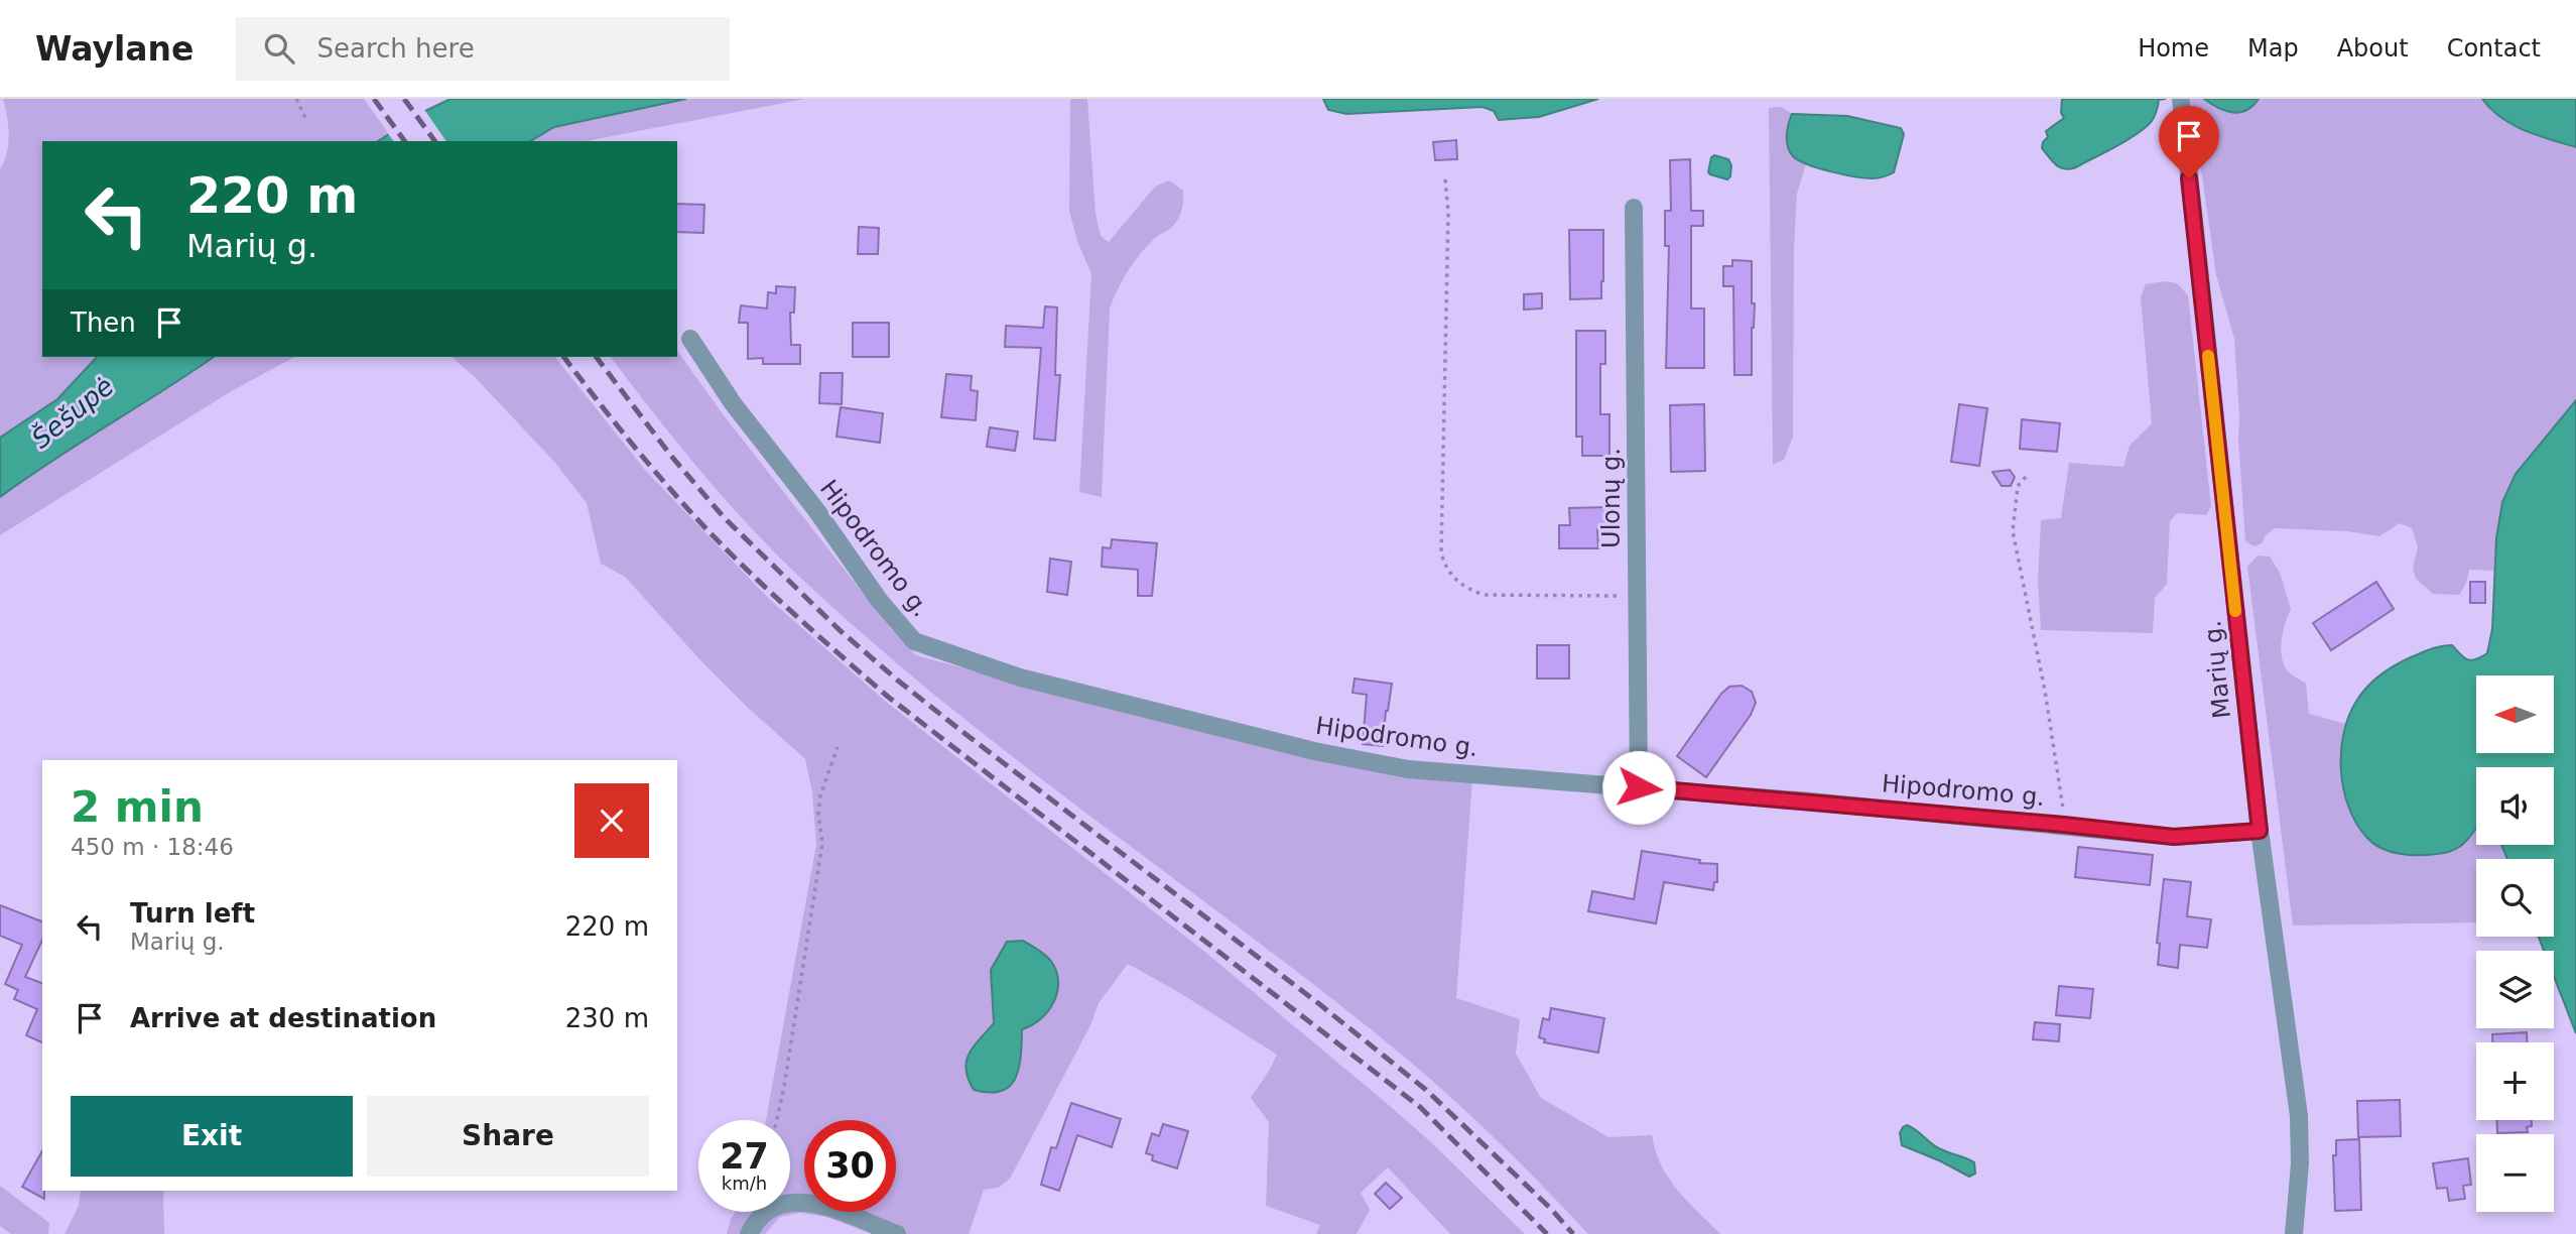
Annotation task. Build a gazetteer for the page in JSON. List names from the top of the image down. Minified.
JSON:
{"streets":{"street":["Ulonų g.","Hipodromo g.","Marių g."]},"crossings":[["Ulonų g.","Hipodromo g."],["Hipodromo g.","Marių g."]],"water":["Šešupė"],"north":"left","page":{"header":"Waylane","search":"Search here","nav":["Home","Map","About","Contact"],"turn":["220 m","Marių g."],"then":"Then","map_buttons":["+","−"],"heading":["2 min","450 m · 18:46"],"list":[{"name":"Turn left","note":"Marių g.","value":"220 m"},{"name":"Arrive at destination","value":"230 m"}],"buttons":["Exit","Share"],"speed":"27 km/h","limit":"30"}}
